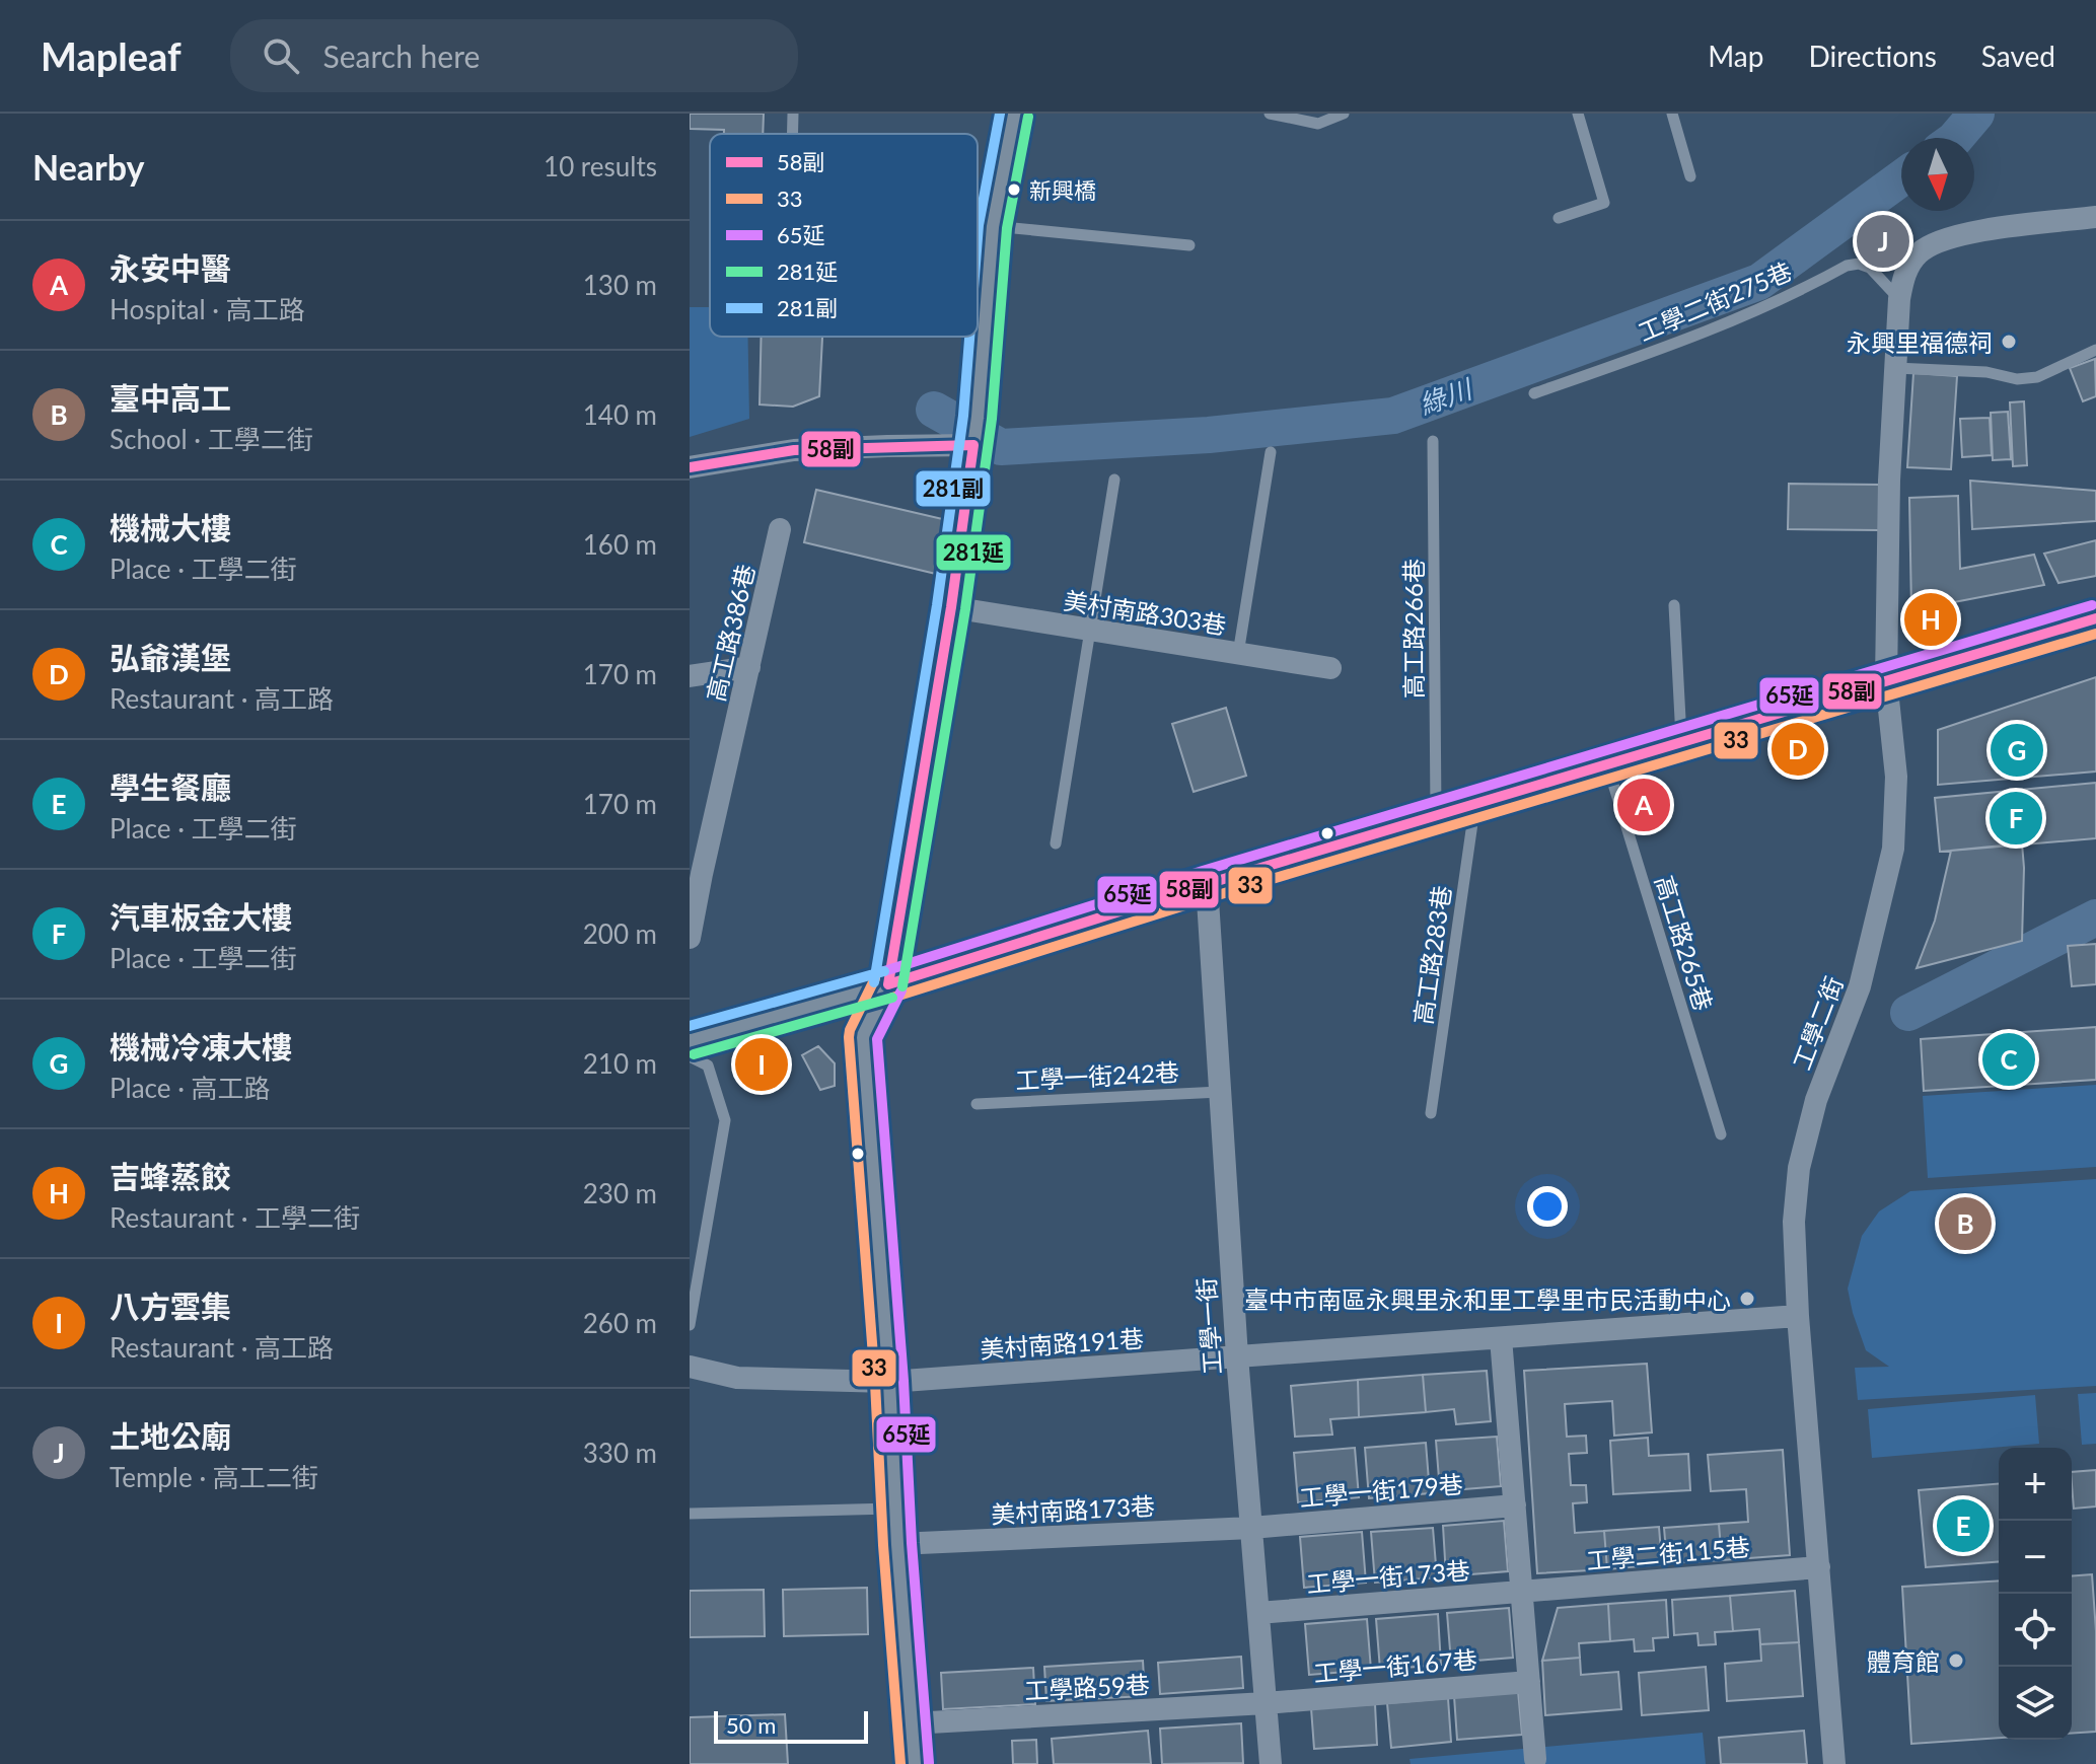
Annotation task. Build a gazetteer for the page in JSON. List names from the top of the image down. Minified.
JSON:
{"streets":{"street":["美村南路303巷","高工路386巷","工學二街","工學一街","美村南路191巷","工學一街179巷","美村南路173巷","工學二街115巷","工學一街173巷","工學一街167巷","工學路59巷"],"lane":["工學二街275巷","高工路266巷","高工路265巷","高工路283巷","工學一街242巷"]},"crossings":[["工學二街275巷","工學二街"],["工學二街","美村南路191巷"],["工學二街","工學二街115巷"],["工學一街242巷","工學一街"],["工學一街","美村南路191巷"],["工學一街","工學一街179巷"],["工學一街","美村南路173巷"],["工學一街","工學一街173巷"],["工學一街","工學一街167巷"],["工學一街","工學路59巷"],["工學一街179巷","美村南路173巷"],["工學二街115巷","工學一街173巷"],["工學一街167巷","工學路59巷"]],"water":["綠川"],"places":["新興橋","永興里福德祠","臺中市南區永興里永和里工學里市民活動中心","體育館"],"lines":["transit line 281副","transit line 281延","transit line 58副","transit line 65延","transit line 33"],"legend":["58副","33","65延","281延","281副"],"scale_bar":"50 m","north":"bottom","page":{"header":"Mapleaf","search":"Search here","nav":["Map","Directions","Saved"],"heading":["Nearby","10 results"],"pins":["J","H","D","G","A","F","C","I","B","E"],"list":[{"mark":"A","name":"永安中醫","note":"Hospital · 高工路","value":"130 m"},{"mark":"B","name":"臺中高工","note":"School · 工學二街","value":"140 m"},{"mark":"C","name":"機械大樓","note":"Place · 工學二街","value":"160 m"},{"mark":"D","name":"弘爺漢堡","note":"Restaurant · 高工路","value":"170 m"},{"mark":"E","name":"學生餐廳","note":"Place · 工學二街","value":"170 m"},{"mark":"F","name":"汽車板金大樓","note":"Place · 工學二街","value":"200 m"},{"mark":"G","name":"機械冷凍大樓","note":"Place · 高工路","value":"210 m"},{"mark":"H","name":"吉蜂蒸餃","note":"Restaurant · 工學二街","value":"230 m"},{"mark":"I","name":"八方雲集","note":"Restaurant · 高工路","value":"260 m"},{"mark":"J","name":"土地公廟","note":"Temple · 高工二街","value":"330 m"}],"map_buttons":["+","−"],"scale":"50 m"}}
